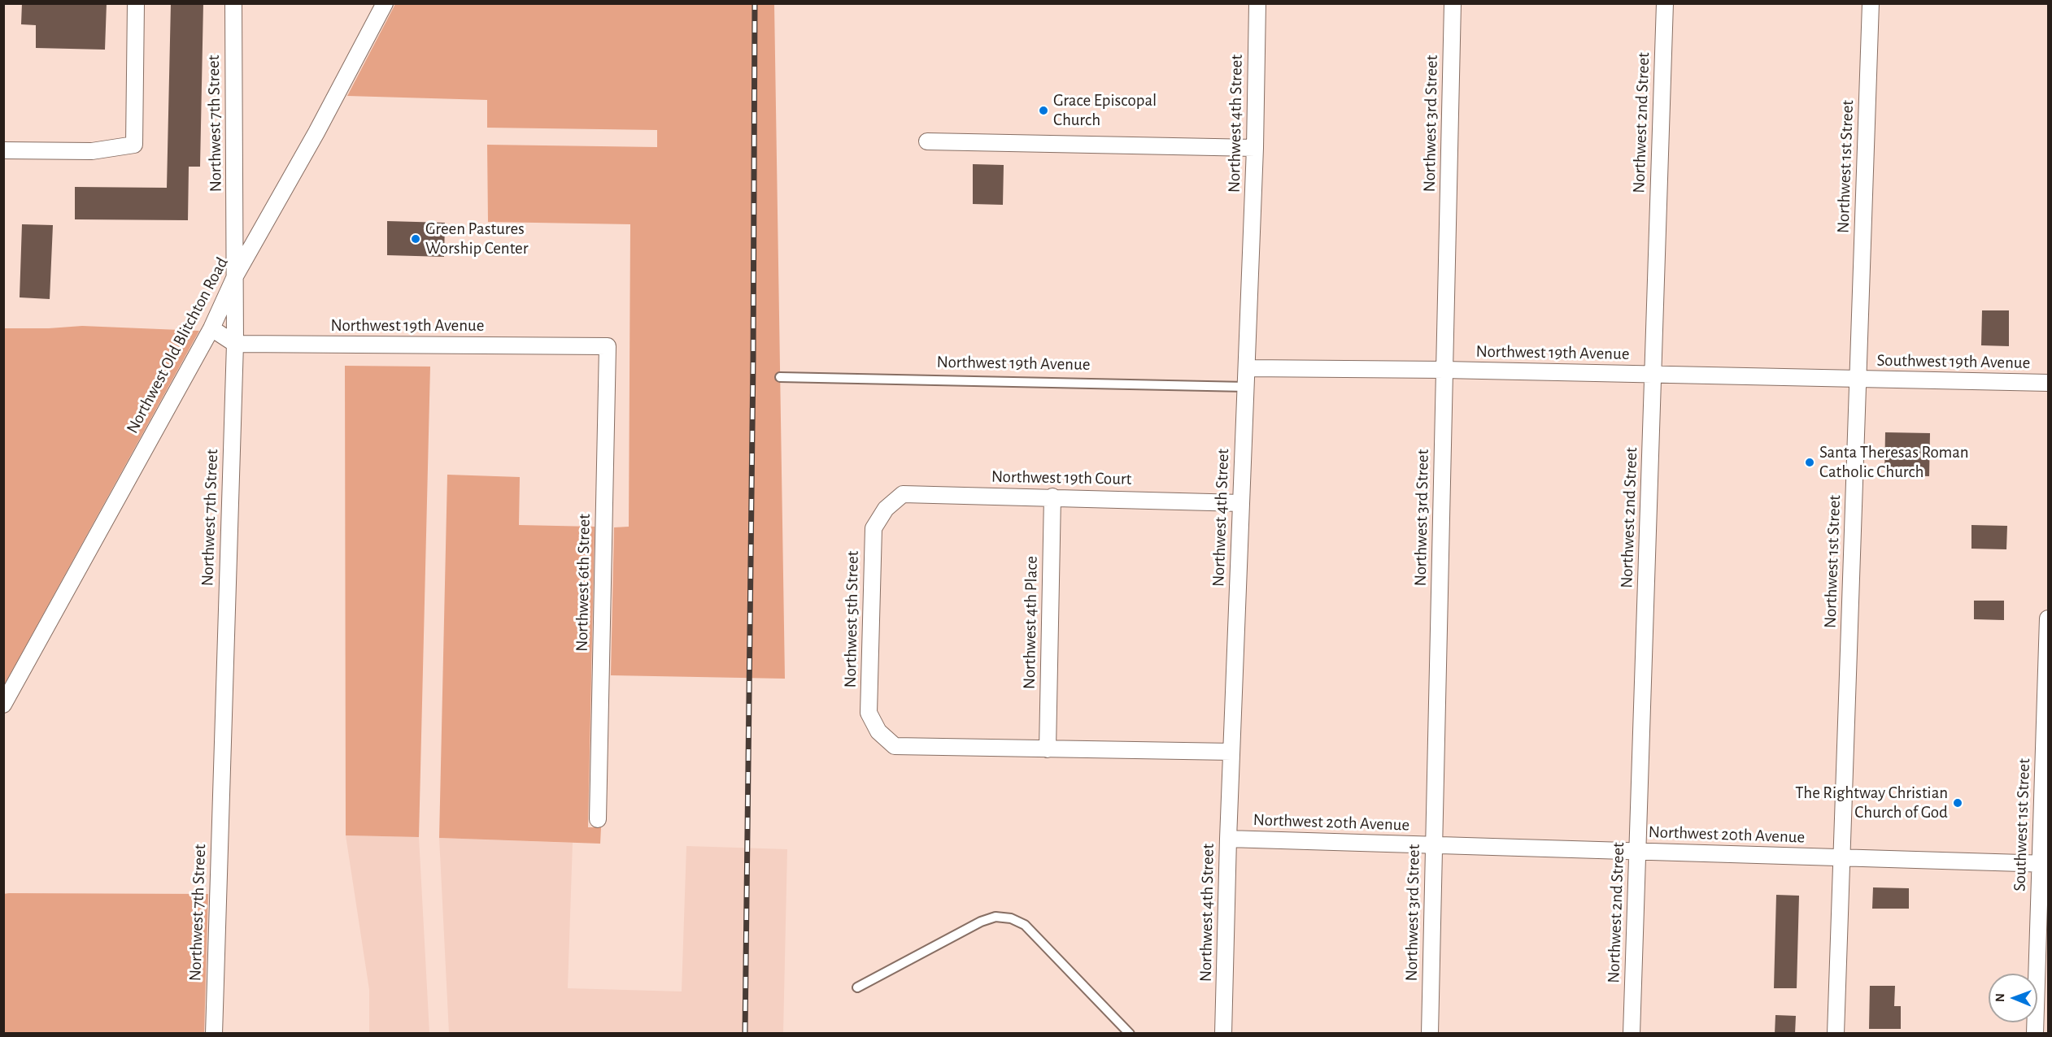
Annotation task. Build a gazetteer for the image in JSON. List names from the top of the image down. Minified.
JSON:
{"streets":{"street":["Northwest 2nd Street","Northwest 7th Street","Northwest 4th Street","Northwest 3rd Street","Northwest 1st Street","Northwest 19th Avenue","Northwest Old Blitchton Road","Southwest 19th Avenue","Northwest 19th Court","Northwest 6th Street","Northwest 5th Street","Northwest 4th Place","Northwest 20th Avenue","Southwest 1st Street"]},"crossings":[["Northwest 2nd Street","Northwest 19th Avenue"],["Northwest 2nd Street","Northwest 20th Avenue"],["Northwest 7th Street","Northwest 19th Avenue"],["Northwest 7th Street","Northwest Old Blitchton Road"],["Northwest 4th Street","Northwest 19th Avenue"],["Northwest 4th Street","Northwest 19th Court"],["Northwest 4th Street","Northwest 20th Avenue"],["Northwest 3rd Street","Northwest 19th Avenue"],["Northwest 3rd Street","Northwest 20th Avenue"],["Northwest 1st Street","Northwest 19th Avenue"],["Northwest 1st Street","Southwest 19th Avenue"],["Northwest 1st Street","Northwest 20th Avenue"],["Northwest 19th Avenue","Southwest 19th Avenue"],["Northwest 19th Avenue","Northwest 6th Street"],["Northwest 19th Court","Northwest 5th Street"],["Northwest 19th Court","Northwest 4th Place"],["Northwest 5th Street","Northwest 4th Place"],["Northwest 20th Avenue","Southwest 1st Street"]],"places":["Grace Episcopal Church","Green Pastures Worship Center","Santa Theresas Roman Catholic Church","The Rightway Christian Church of God"],"north":"left"}
